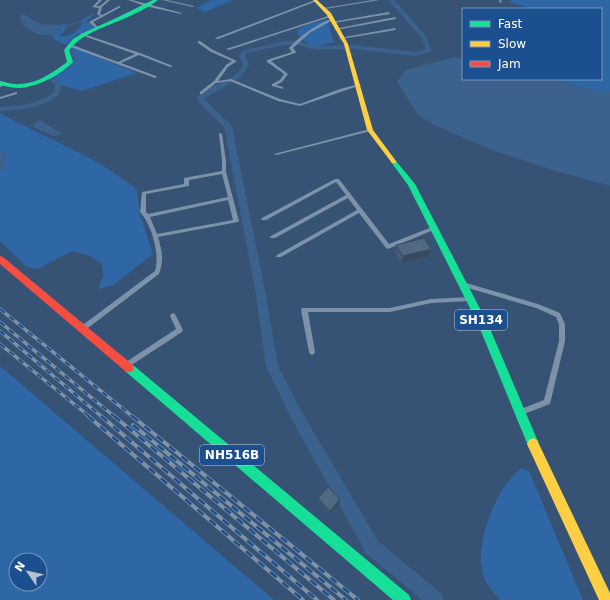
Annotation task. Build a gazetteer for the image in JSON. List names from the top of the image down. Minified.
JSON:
{"streets":{"main road":["SH134","NH516B"]},"legend":["Fast","Slow","Jam"],"north":"top left"}
